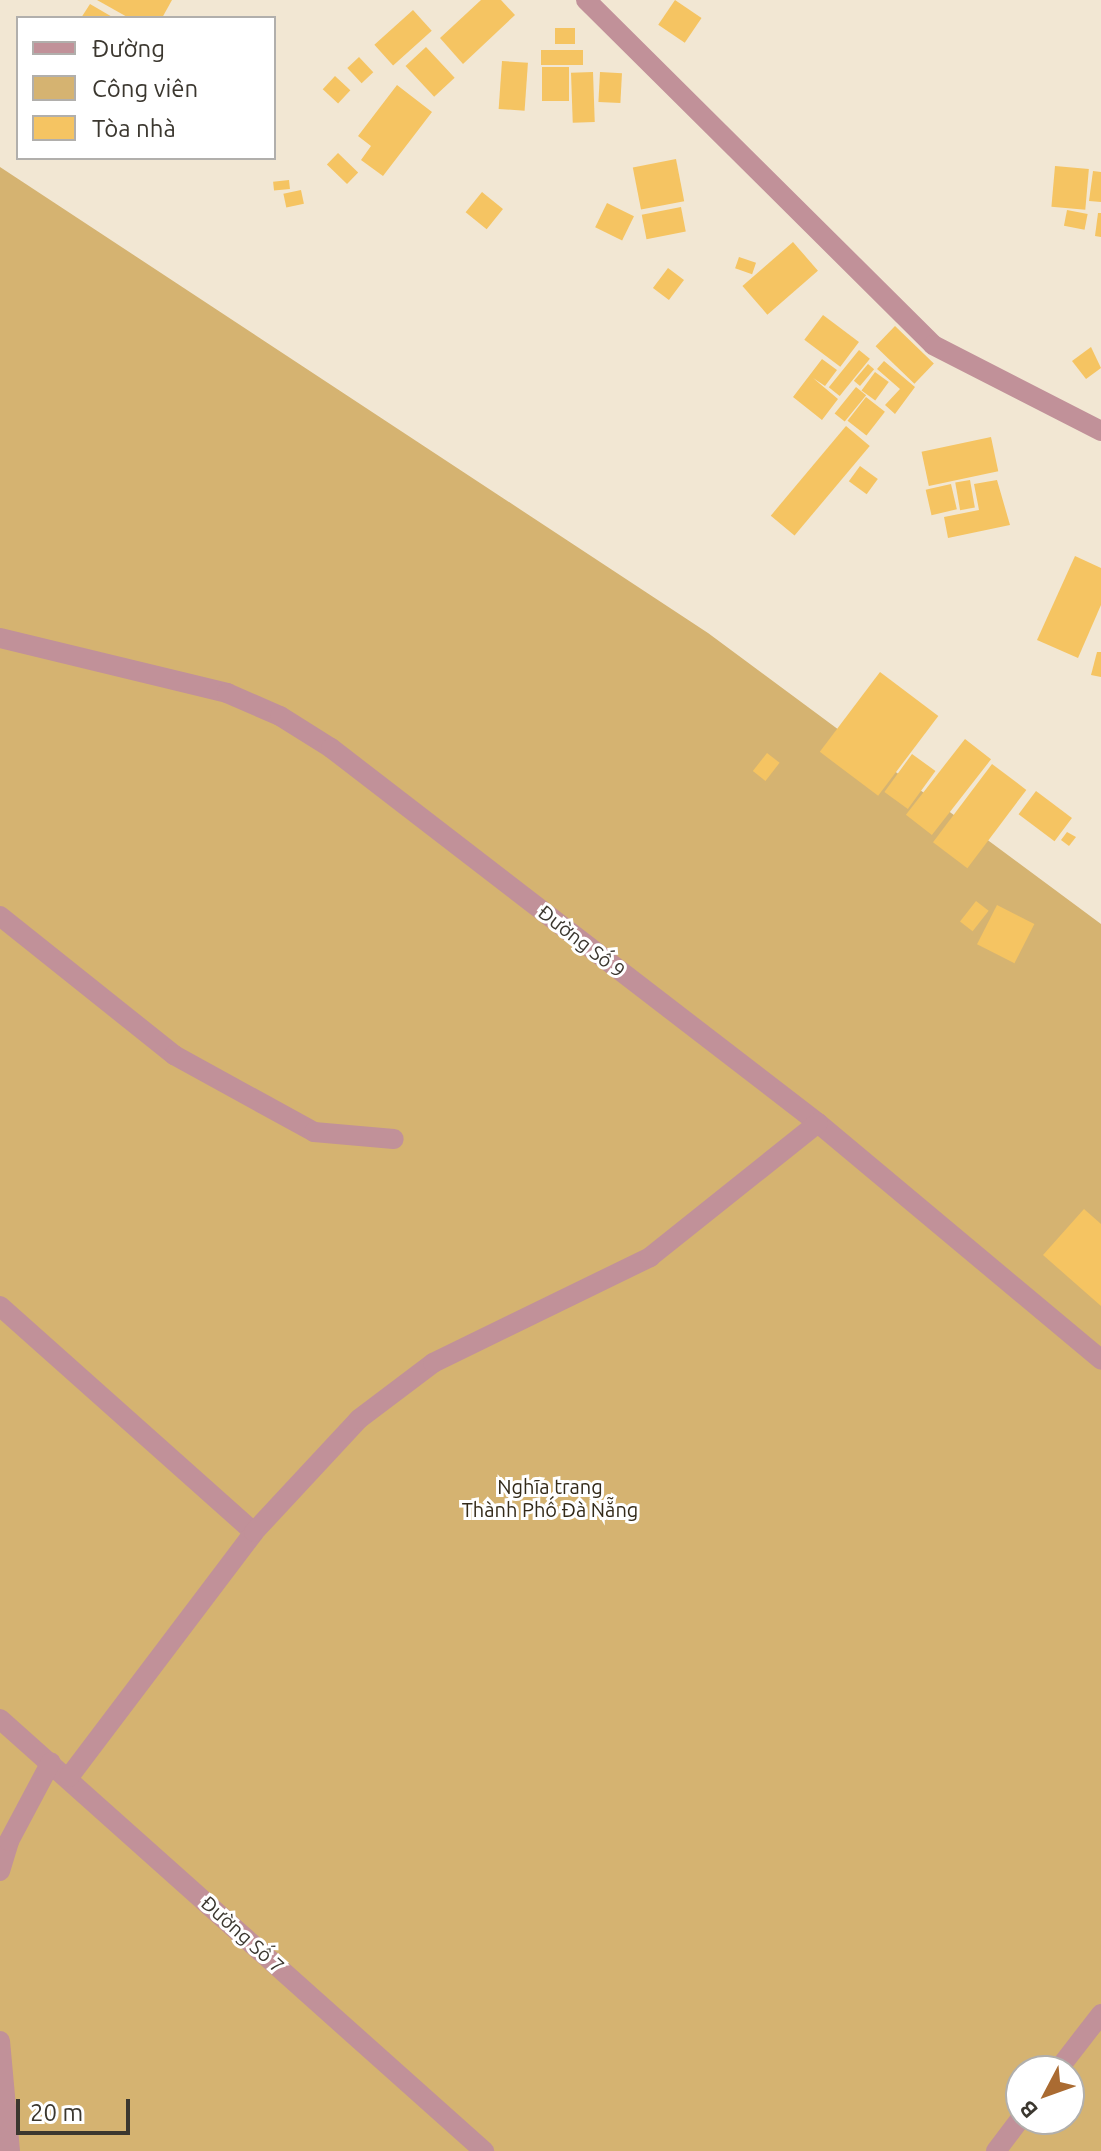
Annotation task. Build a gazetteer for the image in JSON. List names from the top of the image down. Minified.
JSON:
{"streets":{"street":["Đường Số 9","Đường Số 7"]},"parks":["Nghĩa trang Thành Phố Đà Nẵng"],"legend":["Đường","Công viên","Tòa nhà"],"scale_bar":"20 m","north":"bottom left"}
